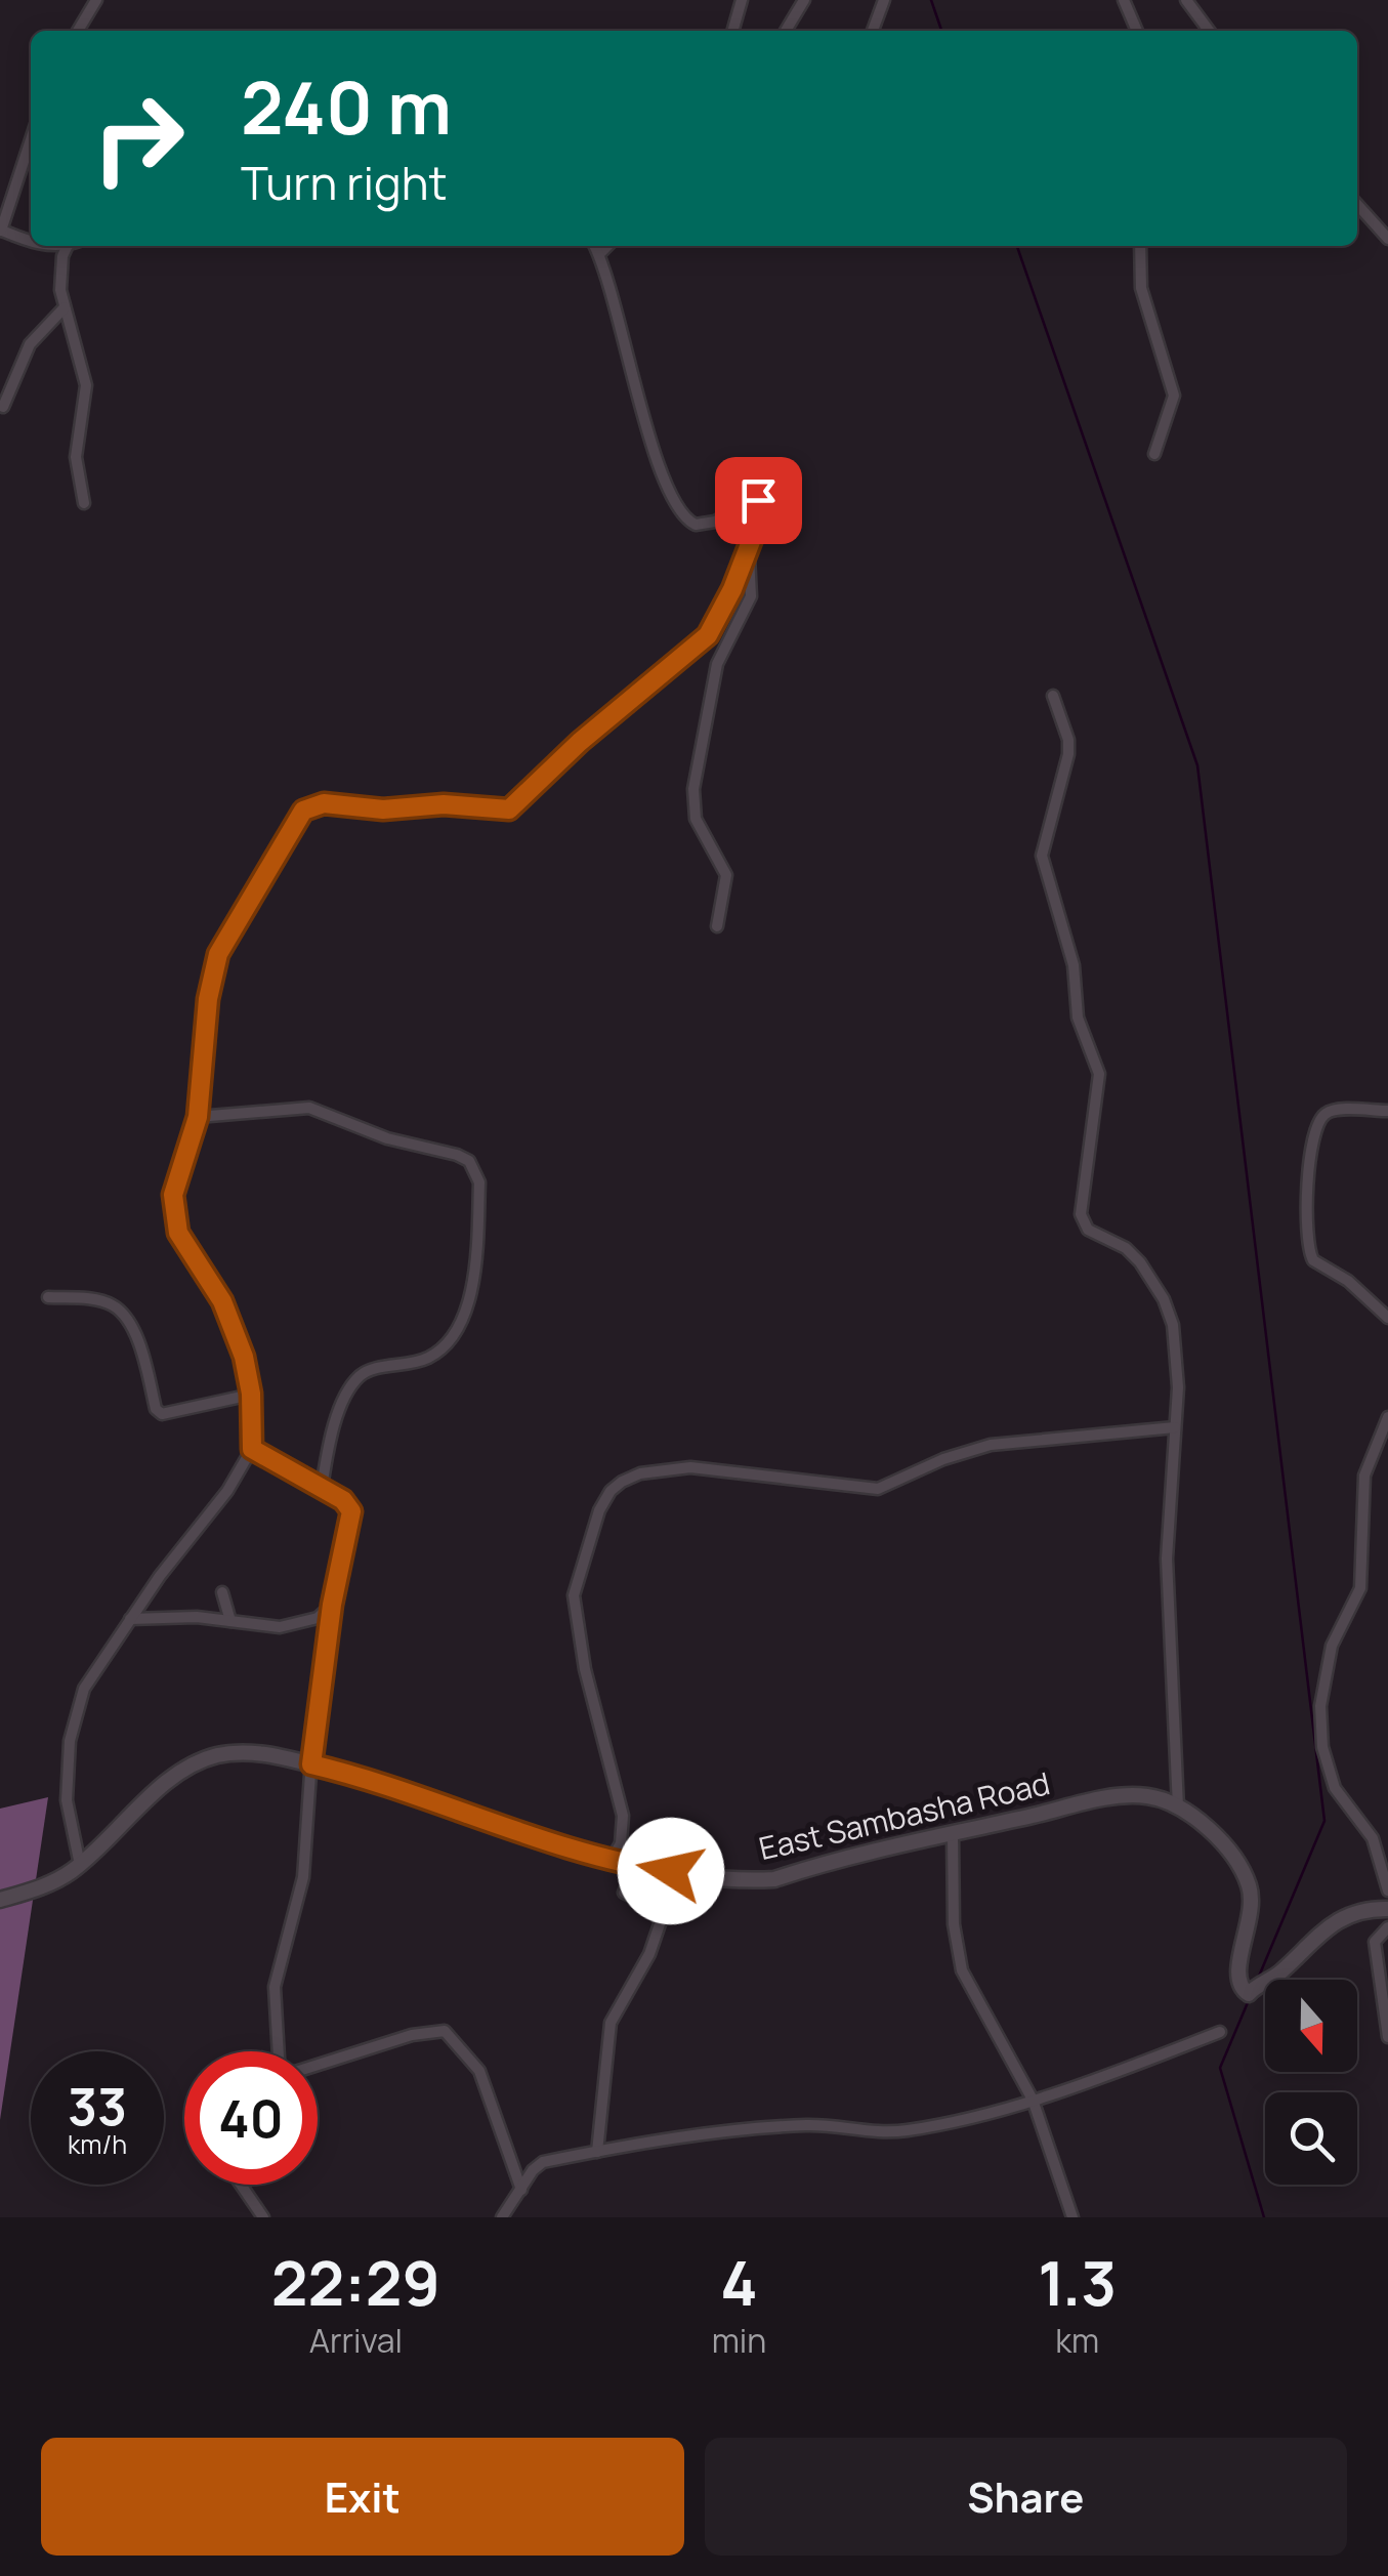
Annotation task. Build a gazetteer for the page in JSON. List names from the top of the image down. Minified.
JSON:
{"streets":{"street":["East Sambasha Road"]},"north":"bottom","page":{"turn":["240 m","Turn right"],"speed":"33 km/h","limit":"40","eta":["22:29","Arrival","4","min","1.3","km"],"buttons":["Exit","Share"]}}
